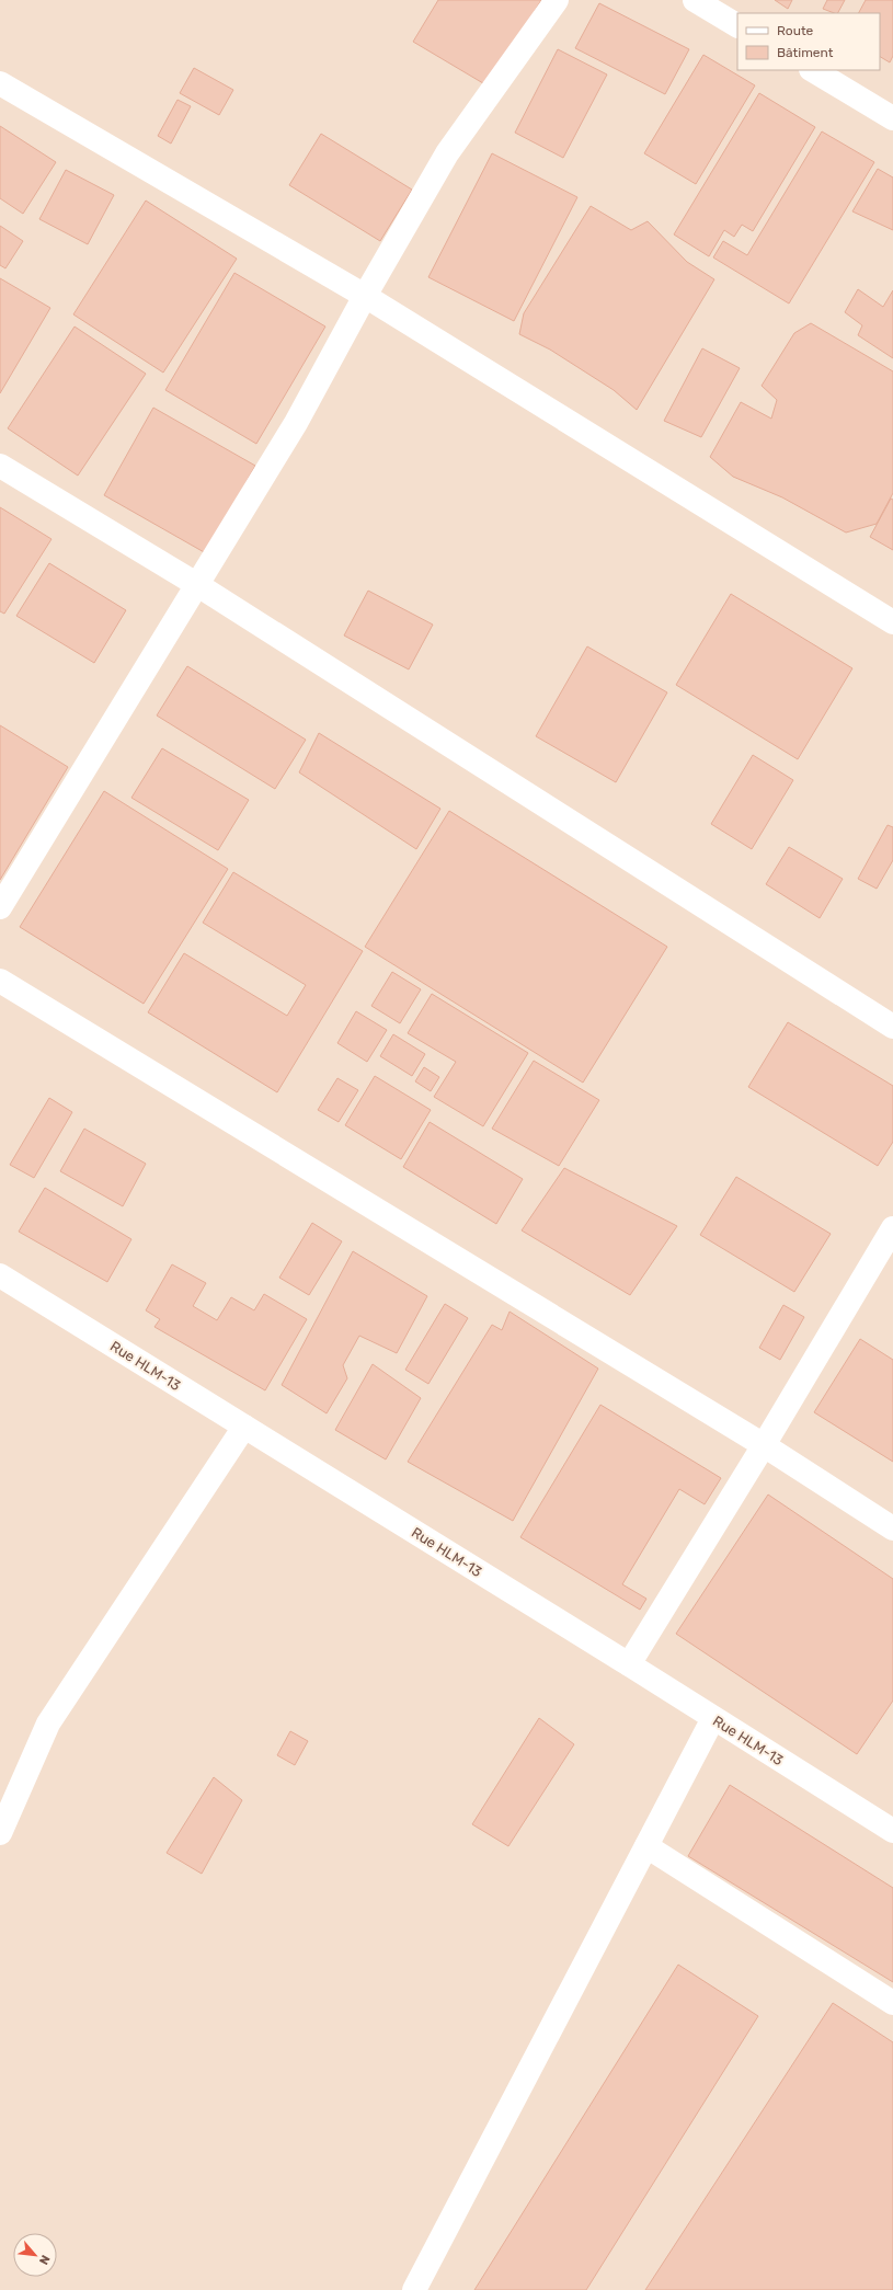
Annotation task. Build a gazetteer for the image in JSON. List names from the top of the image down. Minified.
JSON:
{"streets":{"street":["Rue HLM-13"]},"legend":["Route","Bâtiment"],"north":"bottom right"}
